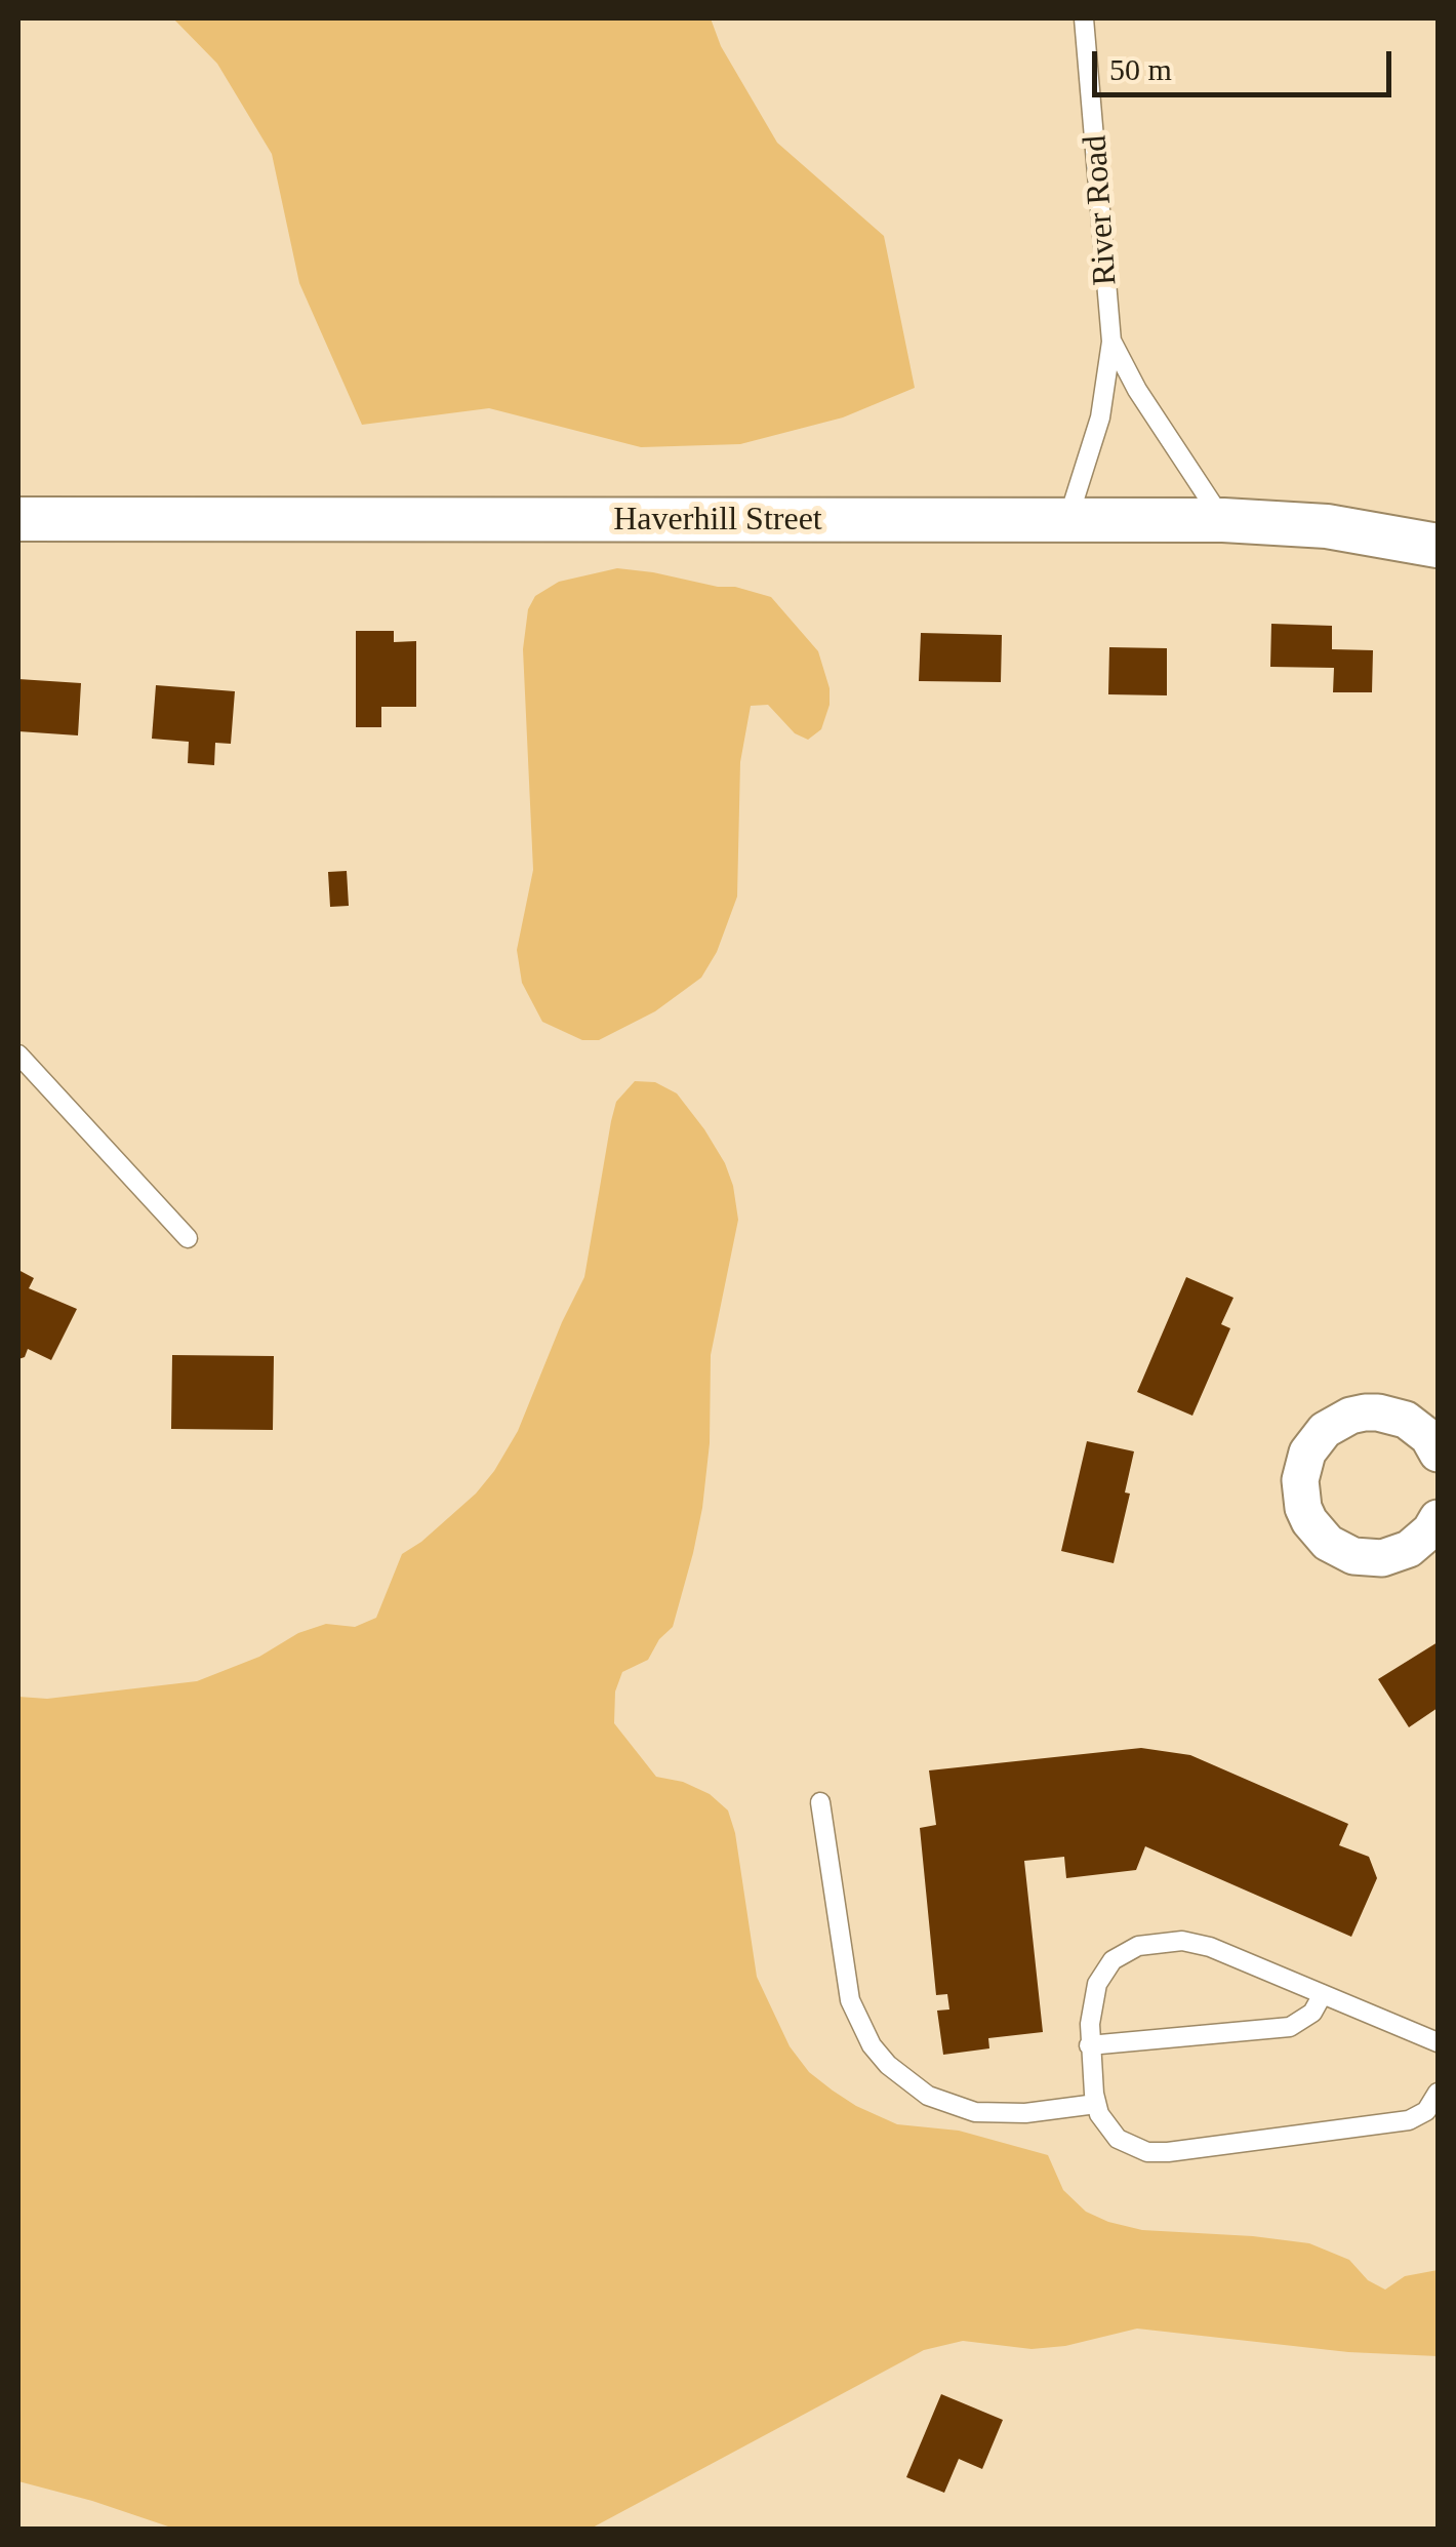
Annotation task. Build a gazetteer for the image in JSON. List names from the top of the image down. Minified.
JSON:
{"streets":{"street":["Haverhill Street"],"lane":["River Road"]},"crossings":[["River Road","Haverhill Street"]],"scale_bar":"50 m"}
